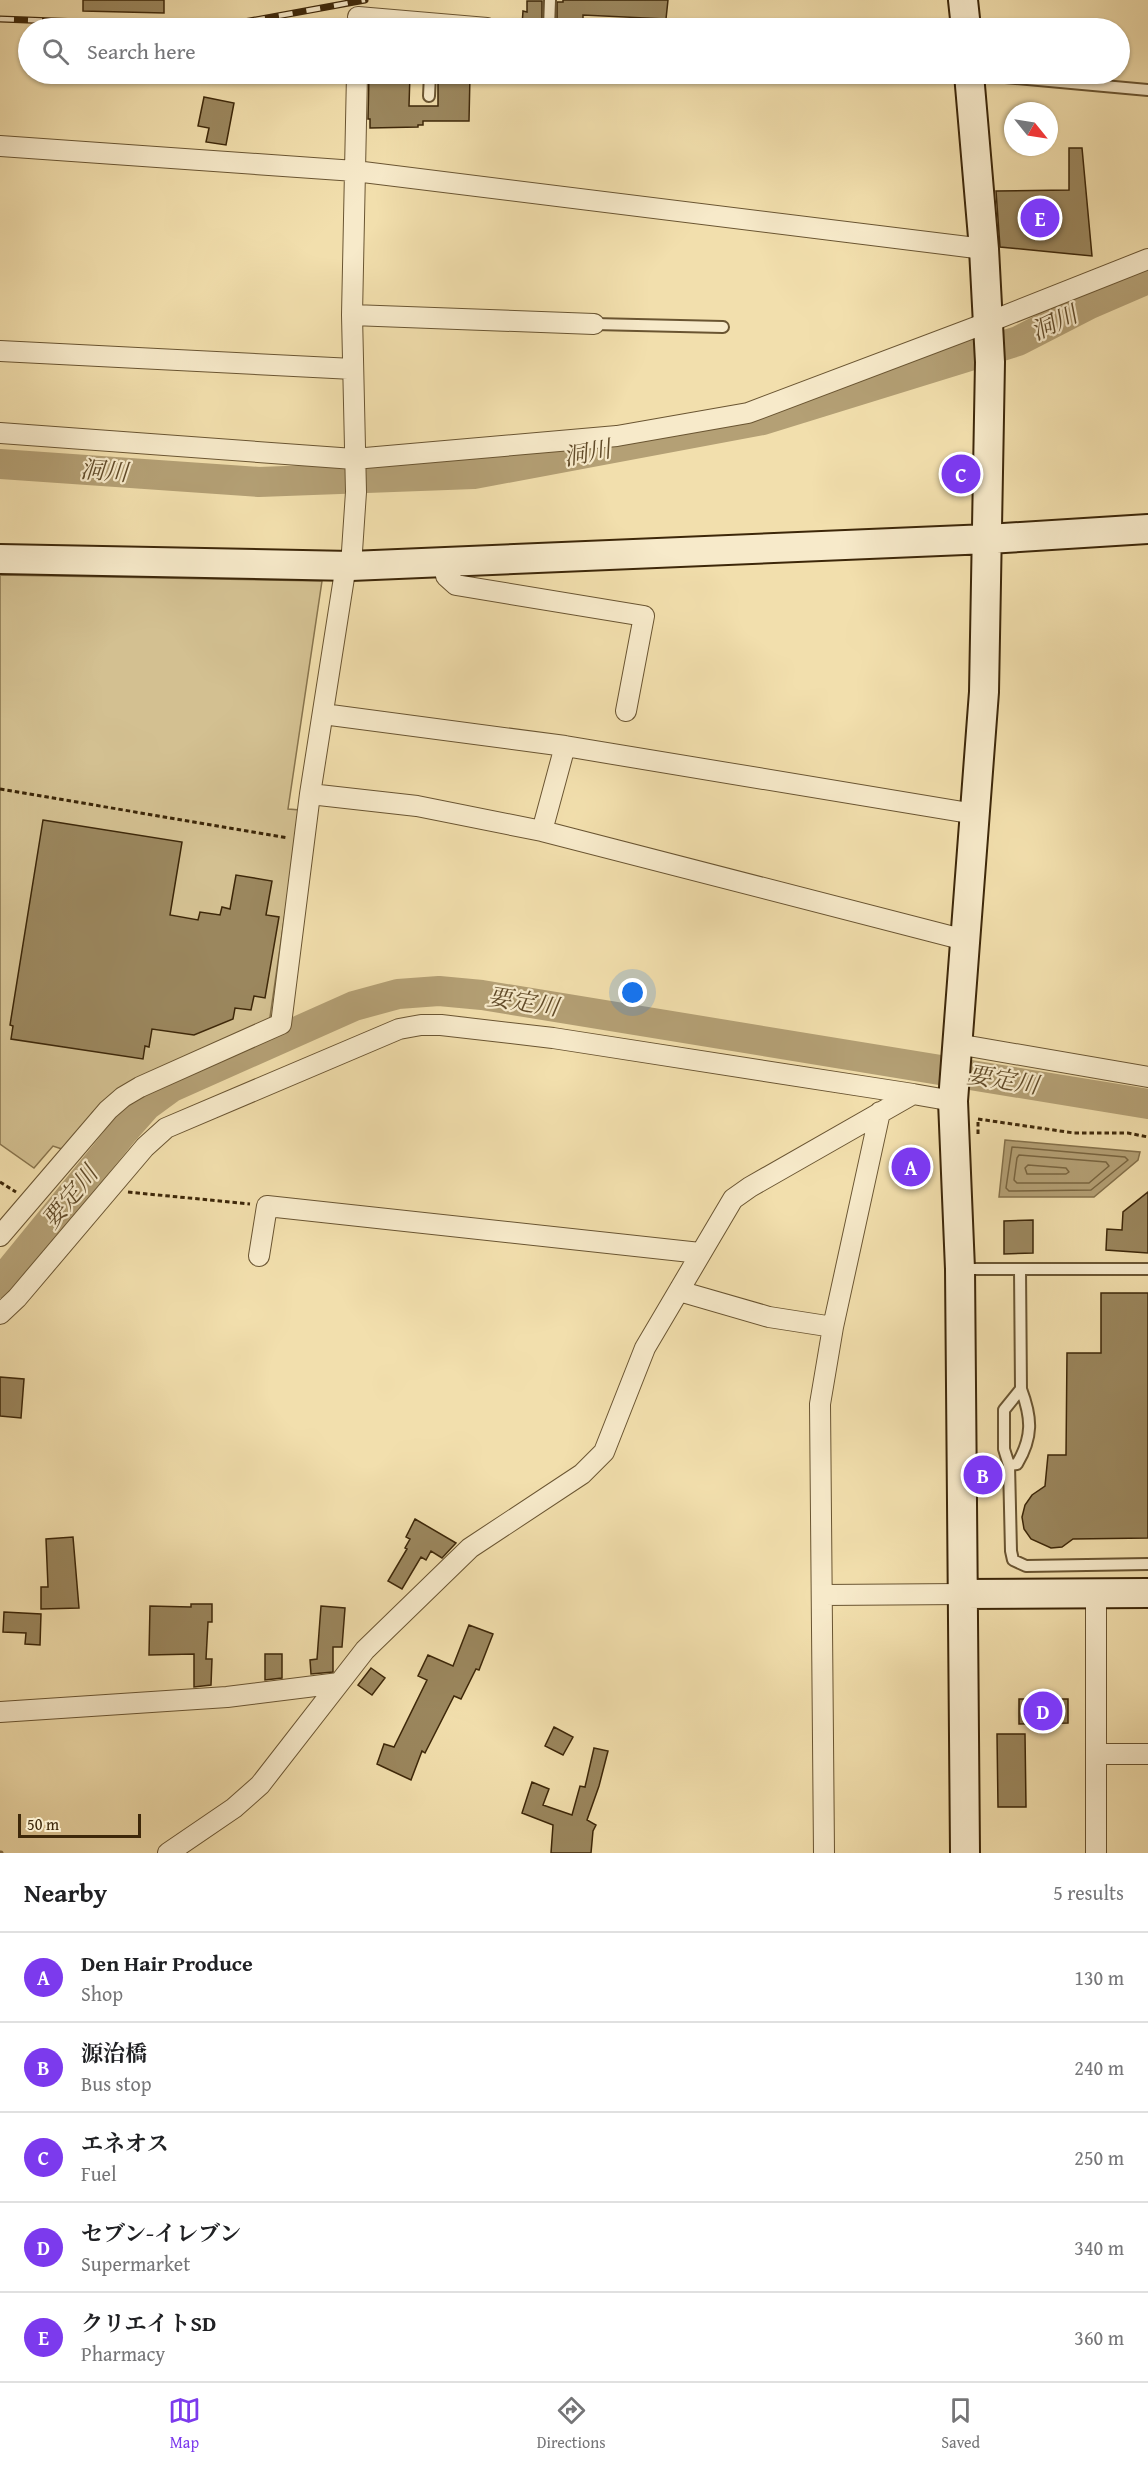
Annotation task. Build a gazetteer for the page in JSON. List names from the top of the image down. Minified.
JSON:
{"water":["洞川","要定川"],"scale_bar":"50 m","north":"bottom right","page":{"search":"Search here","pins":["E","C","A","B","D"],"scale":"50 m","heading":["Nearby","5 results"],"list":[{"mark":"A","name":"Den Hair Produce","note":"Shop","value":"130 m"},{"mark":"B","name":"源治橋","note":"Bus stop","value":"240 m"},{"mark":"C","name":"エネオス","note":"Fuel","value":"250 m"},{"mark":"D","name":"セブン-イレブン","note":"Supermarket","value":"340 m"},{"mark":"E","name":"クリエイトSD","note":"Pharmacy","value":"360 m"}],"nav":["Map","Directions","Saved"]}}
